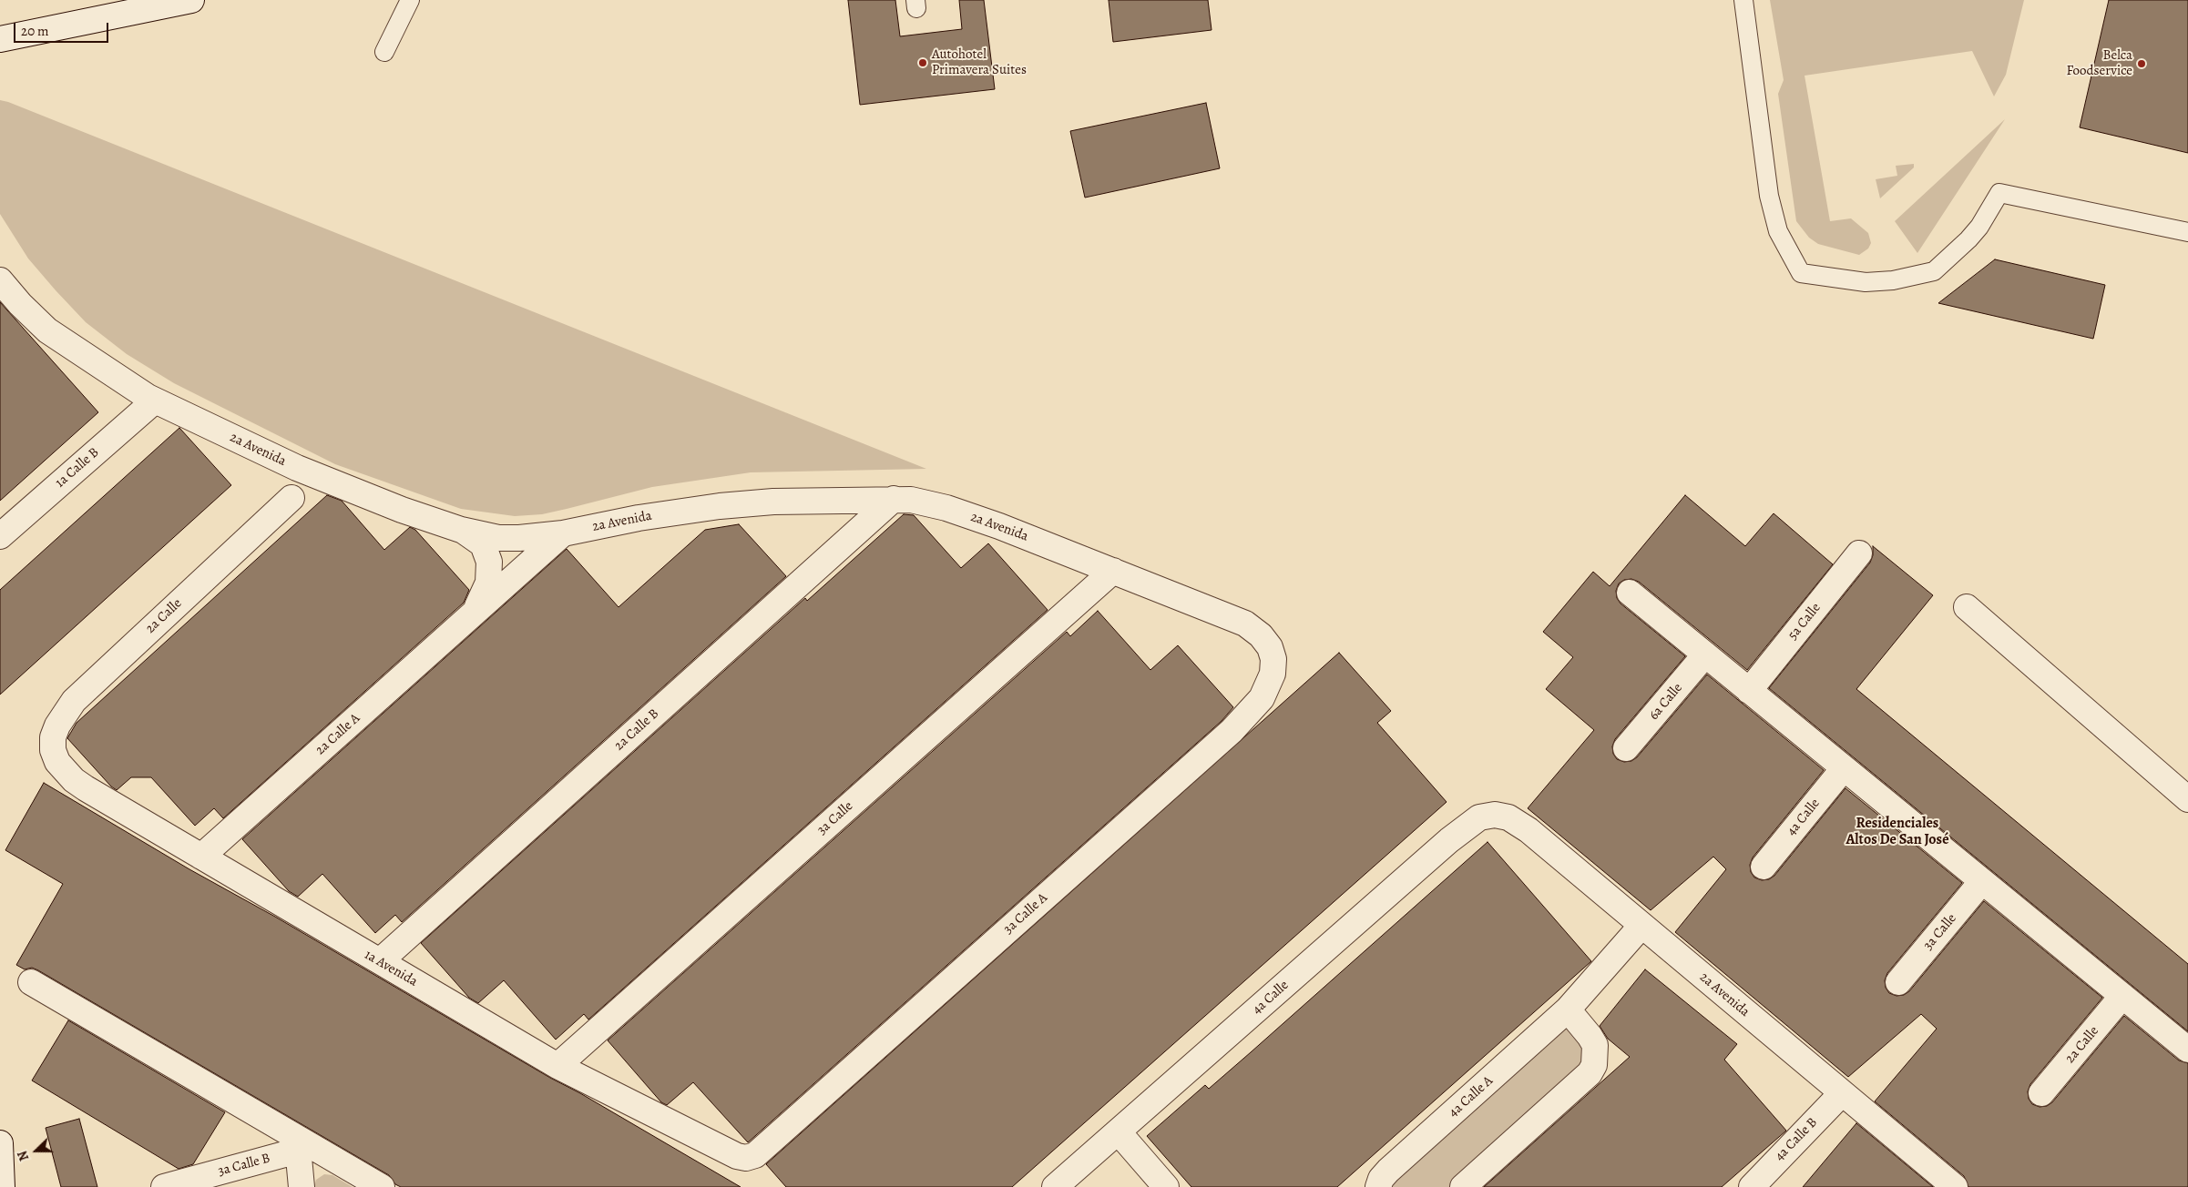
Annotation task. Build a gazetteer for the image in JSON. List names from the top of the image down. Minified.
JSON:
{"streets":{"street":["2a Avenida","1a Calle B","2a Calle","5a Calle","6a Calle","2a Calle B","2a Calle A","4a Calle","3a Calle","3a Calle A","1a Avenida","4a Calle A","4a Calle B","3a Calle B"]},"crossings":[["2a Avenida","1a Calle B"],["2a Avenida","2a Calle B"],["2a Avenida","2a Calle A"],["2a Avenida","4a Calle"],["2a Avenida","3a Calle"],["2a Avenida","3a Calle A"],["2a Avenida","4a Calle A"],["2a Avenida","4a Calle B"],["2a Calle","1a Avenida"],["2a Calle B","1a Avenida"],["2a Calle A","1a Avenida"],["3a Calle","1a Avenida"],["3a Calle A","1a Avenida"]],"districts":["Residenciales Altos De San José"],"places":["Autohotel Primavera Suites","Belca Foodservice"],"scale_bar":"20 m","north":"left"}
